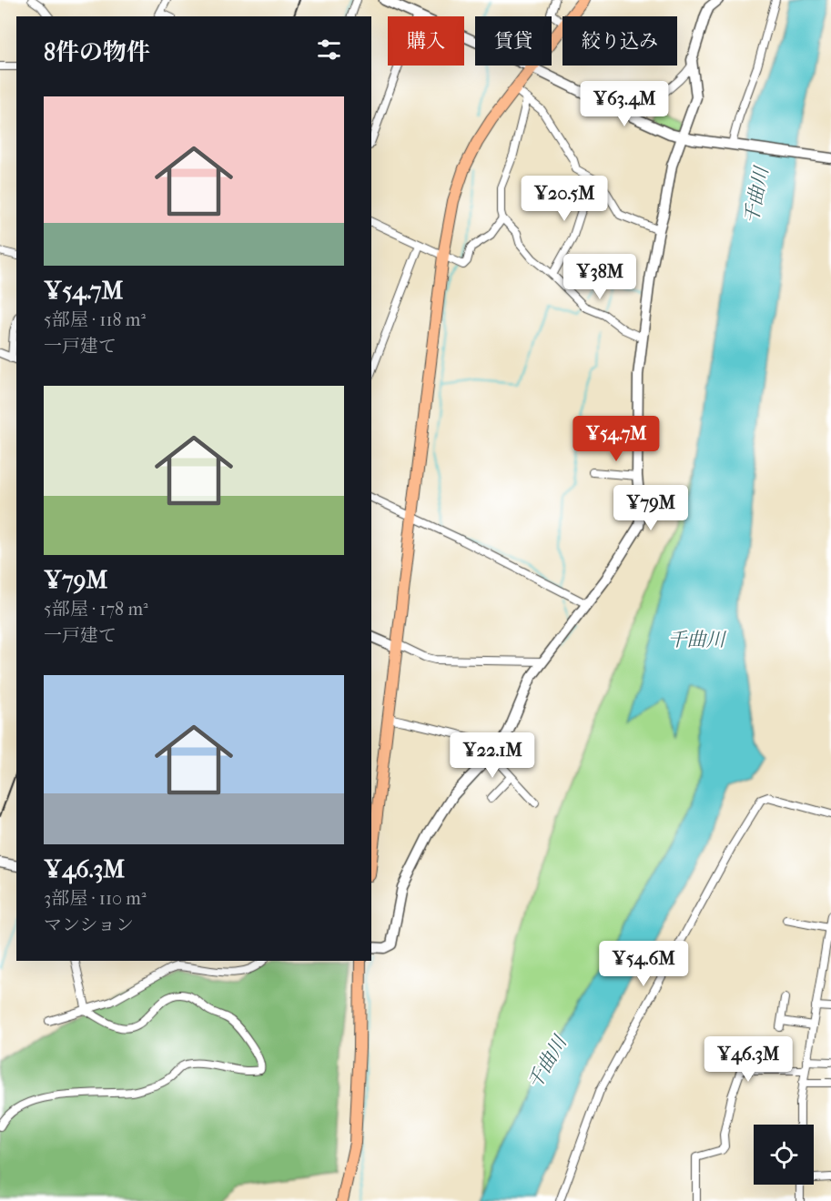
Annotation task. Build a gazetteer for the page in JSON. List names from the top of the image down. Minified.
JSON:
{"water":["千曲川"],"page":{"chip":["購入","賃貸","絞り込み"],"heading":"8件の物件","price":["¥63.4M","¥20.5M","¥38M","¥54.7M","¥79M","¥22.1M","¥54.6M","¥46.3M"],"list":[{"name":"¥54.7M","note":"5部屋 · 118 m² · 一戸建て"},{"name":"¥79M","note":"5部屋 · 178 m² · 一戸建て"},{"name":"¥46.3M","note":"3部屋 · 110 m² · マンション"}]}}
